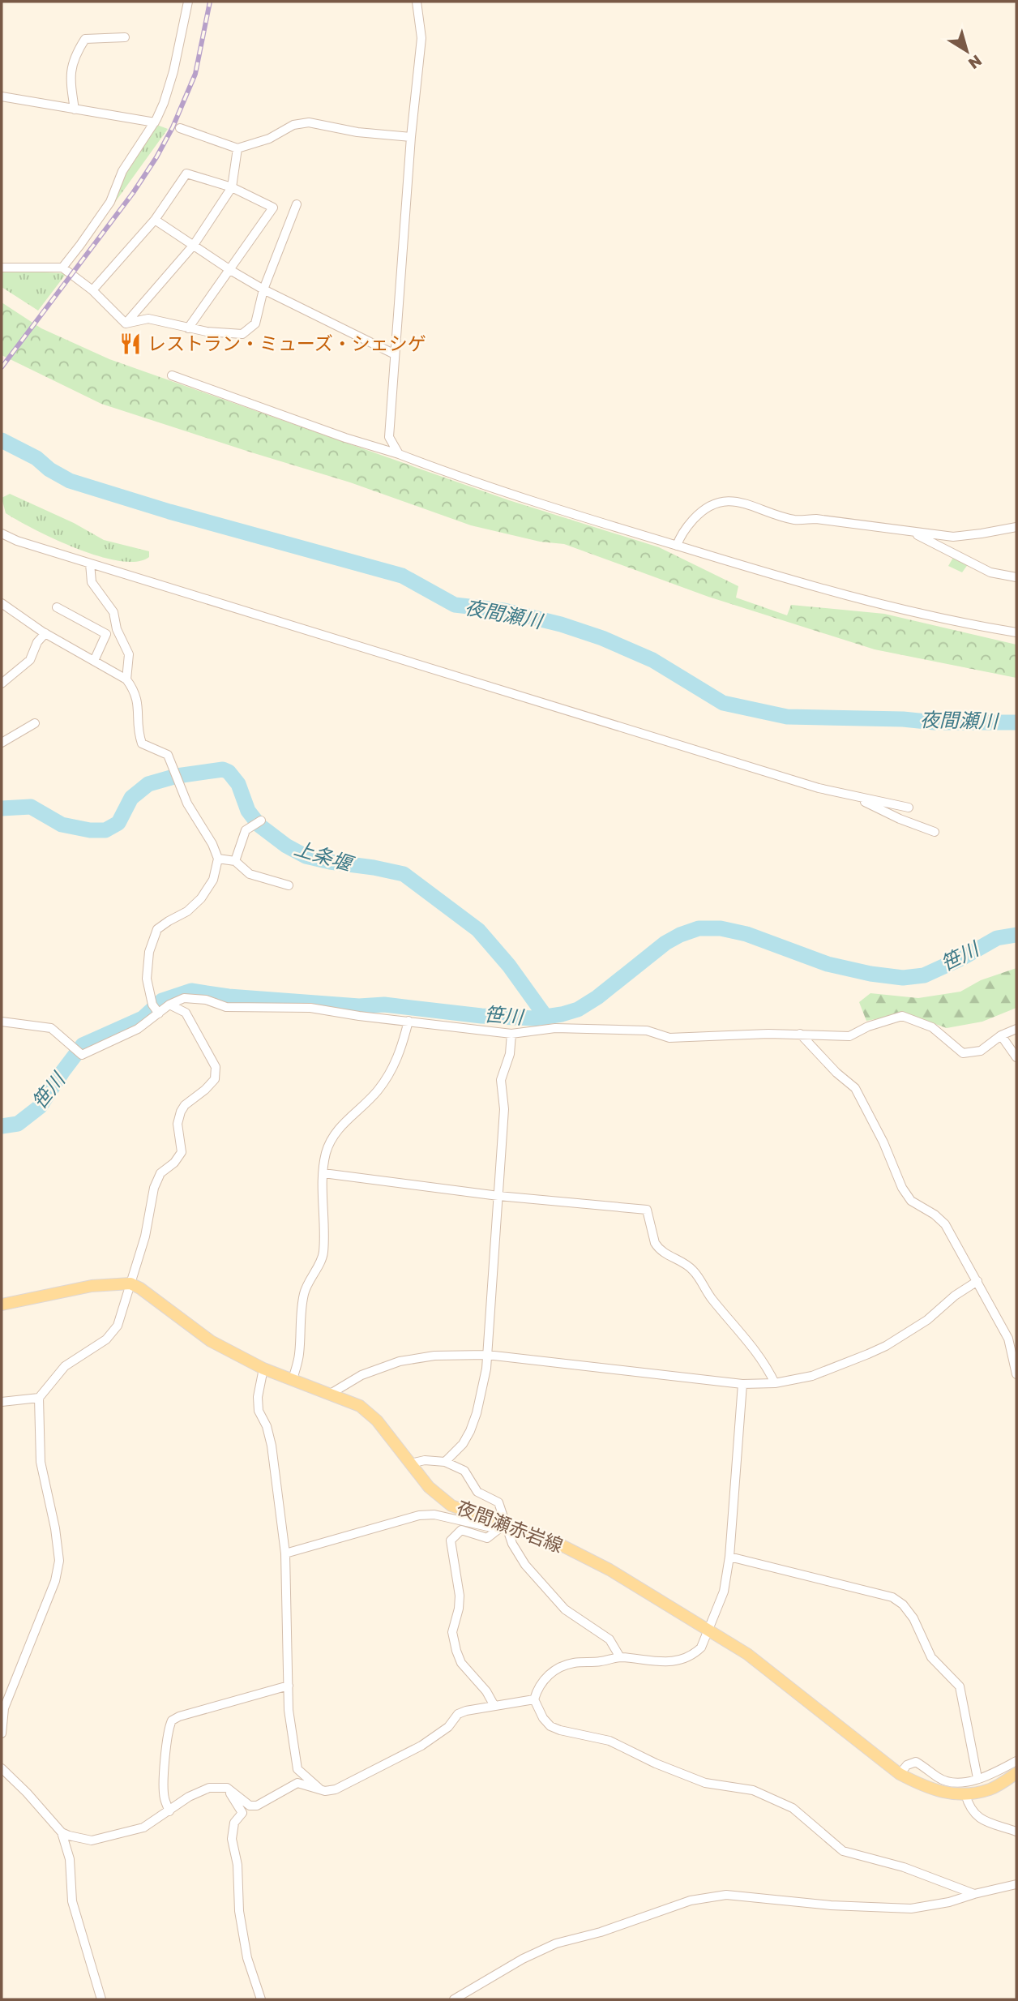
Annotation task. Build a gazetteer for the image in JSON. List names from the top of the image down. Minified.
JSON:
{"streets":{"main road":["夜間瀬赤岩線"]},"water":["夜間瀬川","上条堰","笹川"],"places":{"restaurant":["レストラン・ミューズ・シェシゲ"]},"north":"bottom right"}
